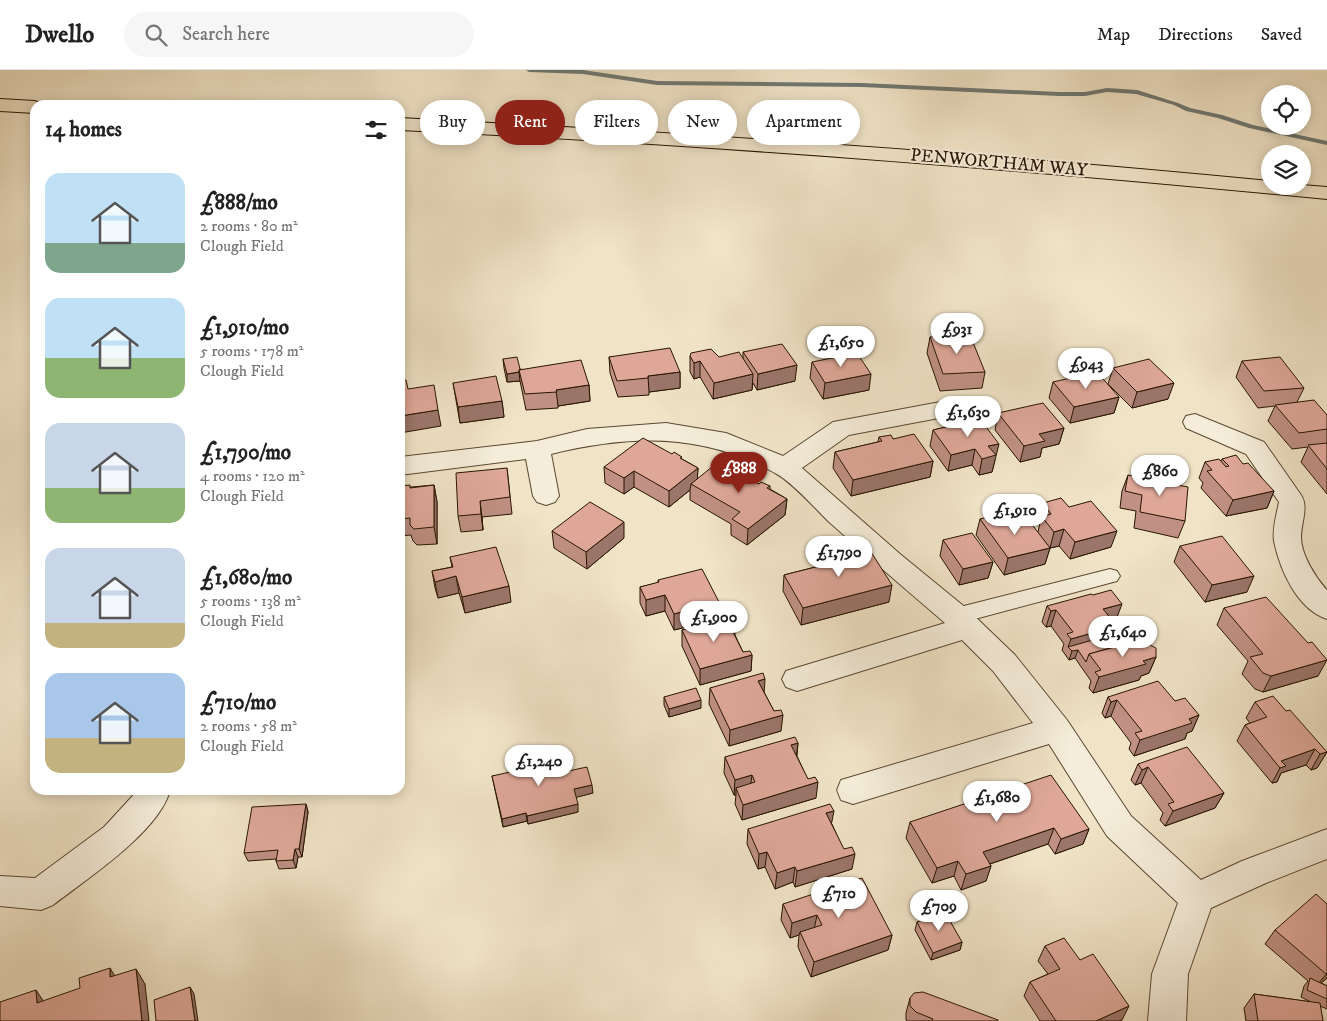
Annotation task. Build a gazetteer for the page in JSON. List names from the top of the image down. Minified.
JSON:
{"streets":{"highway":["PENWORTHAM WAY"]},"page":{"header":"Dwello","search":"Search here","nav":["Map","Directions","Saved"],"chip":["Buy","Rent","Filters","New","Apartment"],"heading":"14 homes","list":[{"name":"£888/mo","note":"2 rooms · 80 m² · Clough Field"},{"name":"£1,910/mo","note":"5 rooms · 178 m² · Clough Field"},{"name":"£1,790/mo","note":"4 rooms · 120 m² · Clough Field"},{"name":"£1,680/mo","note":"5 rooms · 138 m² · Clough Field"},{"name":"£710/mo","note":"2 rooms · 58 m² · Clough Field"}],"price":["£931","£1,650","£943","£1,630","£888","£860","£1,910","£1,790","£1,900","£1,640","£1,240","£1,680","£710","£709"]}}
